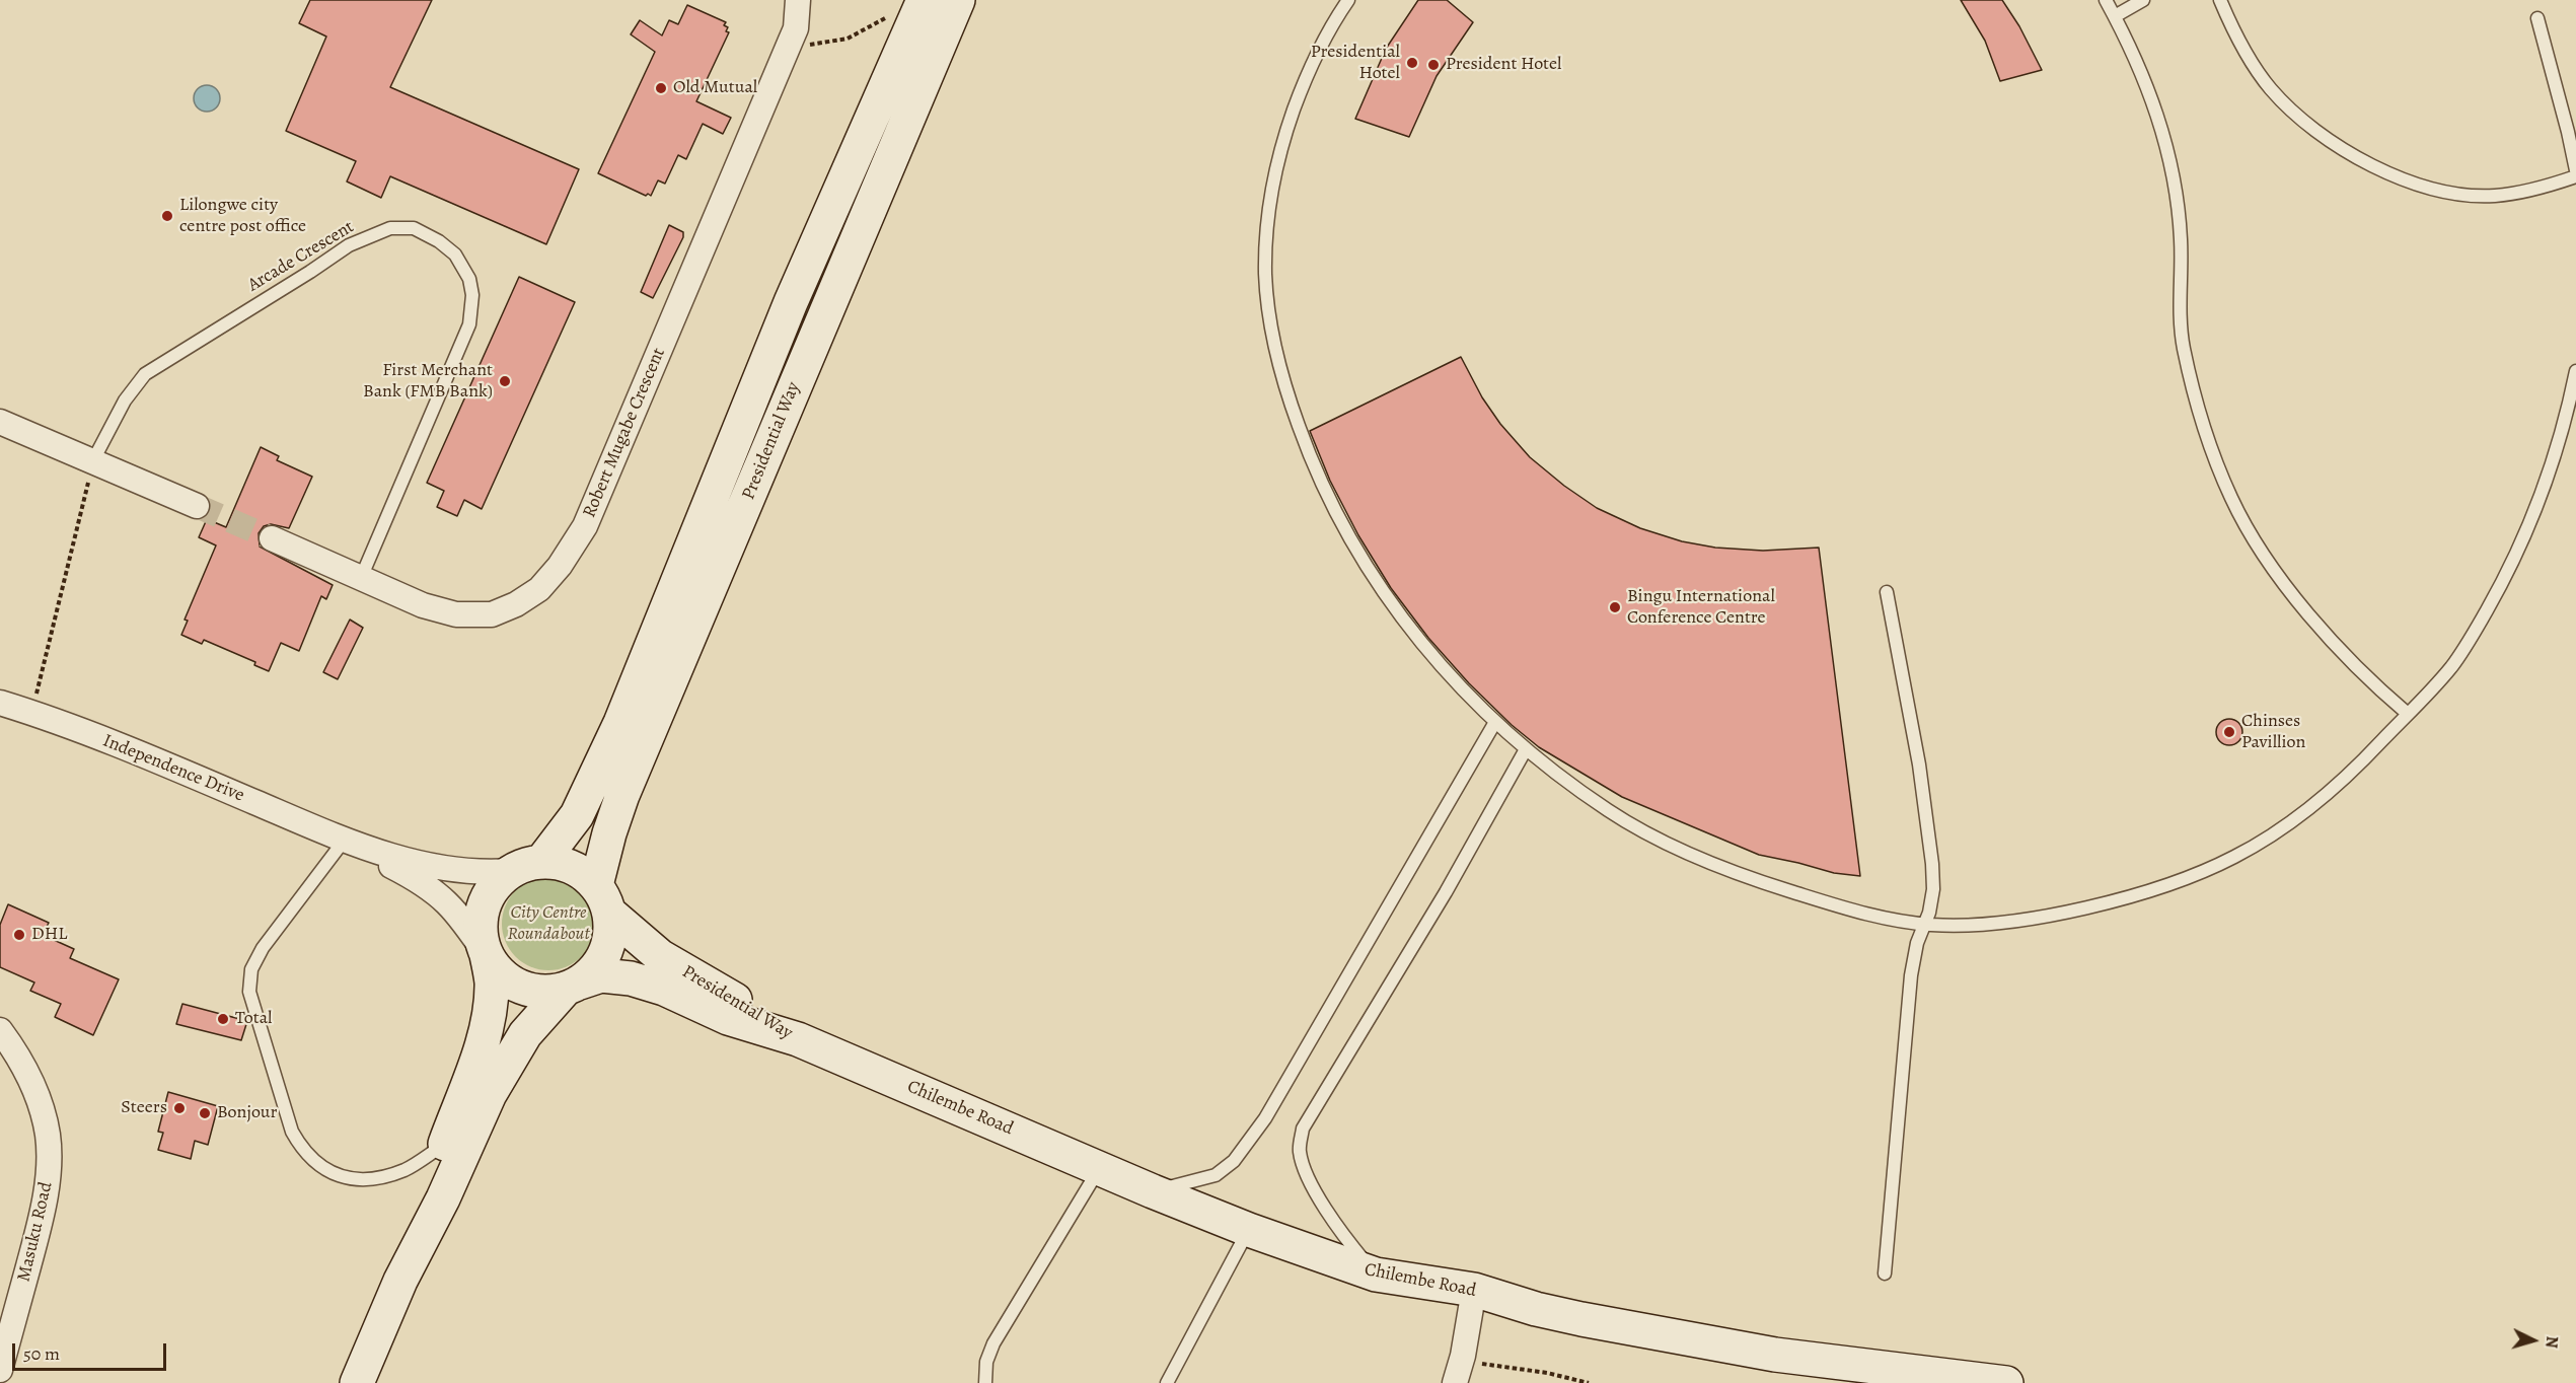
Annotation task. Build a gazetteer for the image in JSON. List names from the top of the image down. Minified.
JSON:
{"streets":{"main road":["Presidential Way","Chilembe Road"],"street":["Robert Mugabe Crescent","Independence Drive","Masuku Road"],"lane":["Arcade Crescent"]},"crossings":[["Arcade Crescent","Robert Mugabe Crescent"],["Presidential Way","Independence Drive"],["Presidential Way","Chilembe Road"]],"parks":["City Centre Roundabout"],"places":["Presidential Hotel","President Hotel","Old Mutual","Lilongwe city centre post office","First Merchant Bank (FMB Bank)","Bingu International Conference Centre","Chinses Pavillion","DHL","Total","Steers","Bonjour"],"scale_bar":"50 m","north":"right"}
